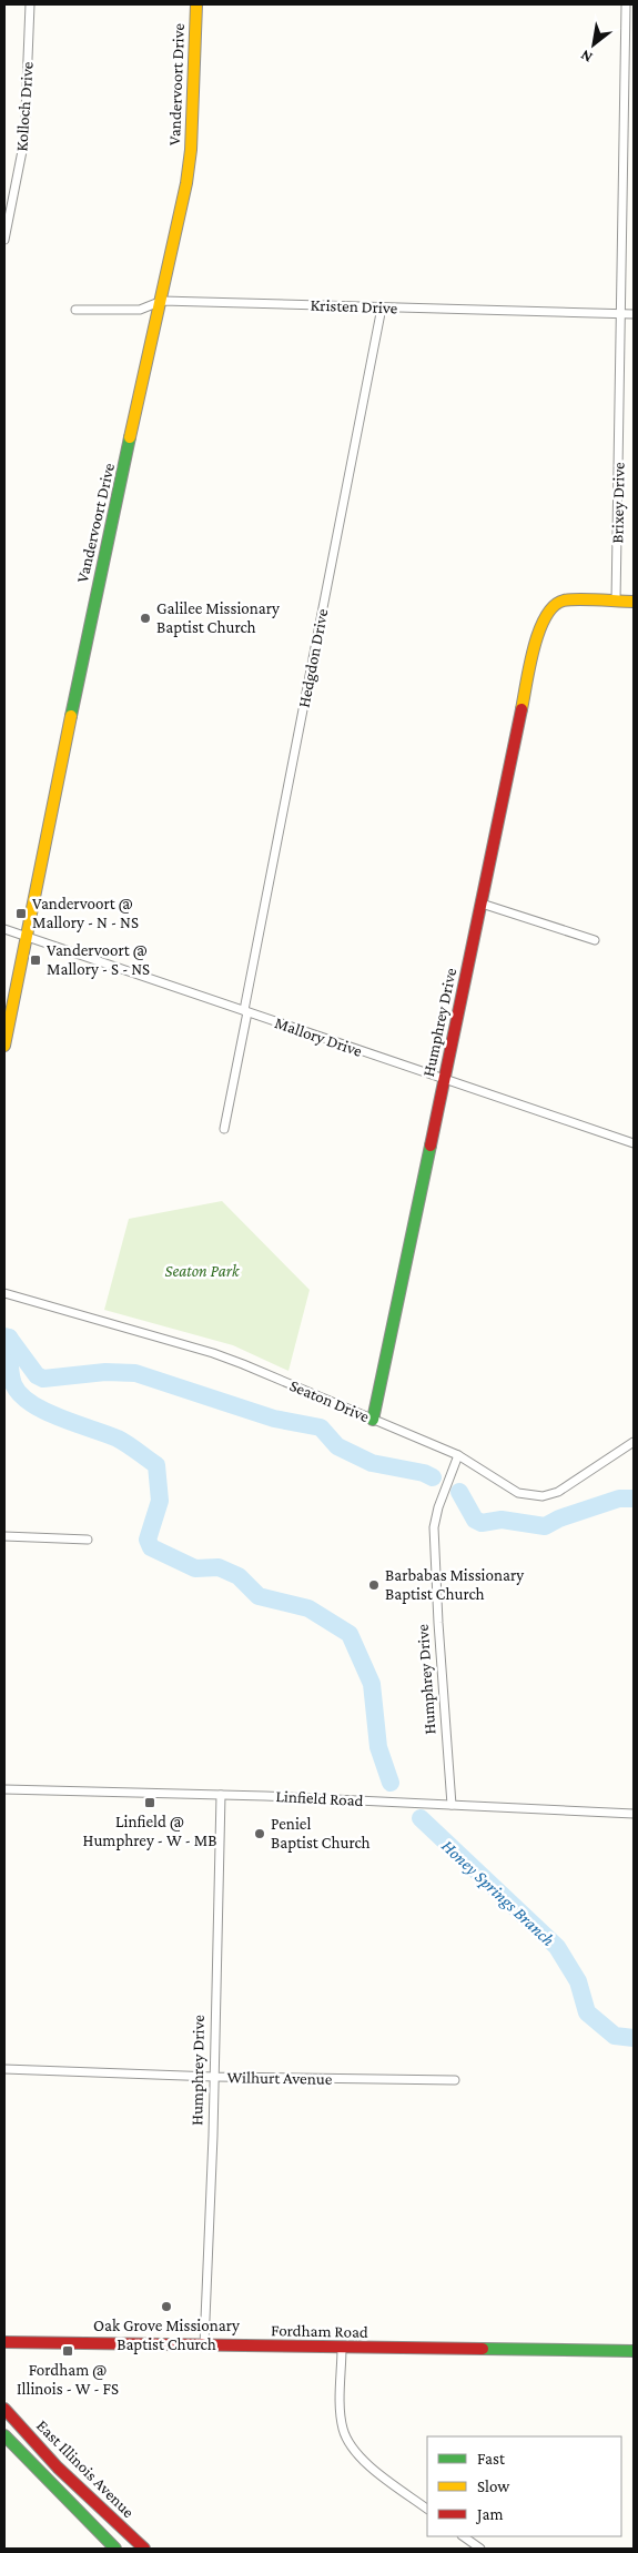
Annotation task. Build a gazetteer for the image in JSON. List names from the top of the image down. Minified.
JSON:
{"streets":{"street":["Vandervoort Drive","Kolloch Drive","Kristen Drive","Brixey Drive","Hedgdon Drive","Humphrey Drive","Mallory Drive","Seaton Drive","Linfield Road","Wilhurt Avenue","Fordham Road","East Illinois Avenue"]},"crossings":[["Vandervoort Drive","Kristen Drive"],["Vandervoort Drive","Mallory Drive"],["Kristen Drive","Brixey Drive"],["Kristen Drive","Hedgdon Drive"],["Brixey Drive","Humphrey Drive"],["Hedgdon Drive","Mallory Drive"],["Humphrey Drive","Mallory Drive"],["Humphrey Drive","Seaton Drive"],["Humphrey Drive","Linfield Road"],["Humphrey Drive","Wilhurt Avenue"],["Humphrey Drive","Fordham Road"]],"water":["Honey Springs Branch"],"parks":["Seaton Park"],"places":{"other":["Galilee Missionary Baptist Church","Barbabas Missionary Baptist Church","Peniel Baptist Church","Oak Grove Missionary Baptist Church"],"transit":["Vandervoort @ Mallory - N - NS","Vandervoort @ Mallory - S - NS","Linfield @ Humphrey - W - MB","Fordham @ Illinois - W - FS"]},"legend":["Fast","Slow","Jam"],"north":"bottom left"}
